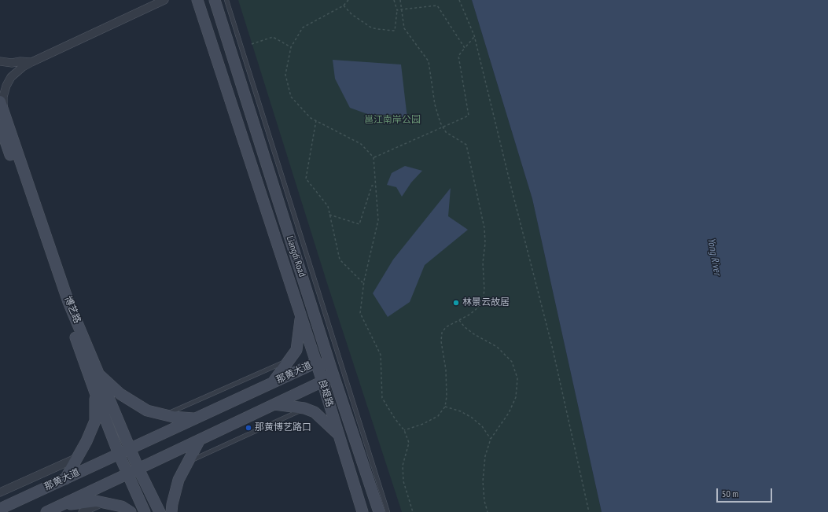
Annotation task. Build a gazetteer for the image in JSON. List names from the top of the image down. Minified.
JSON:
{"streets":{"main road":["Liangdi Road","博艺路","那黄大道","良堤路"]},"crossings":[["Liangdi Road","那黄大道"],["Liangdi Road","良堤路"],["博艺路","那黄大道"],["那黄大道","良堤路"]],"water":["Yong River"],"parks":["邕江南岸公园"],"places":["林景云故居","那黄博艺路口"],"scale_bar":"50 m"}
